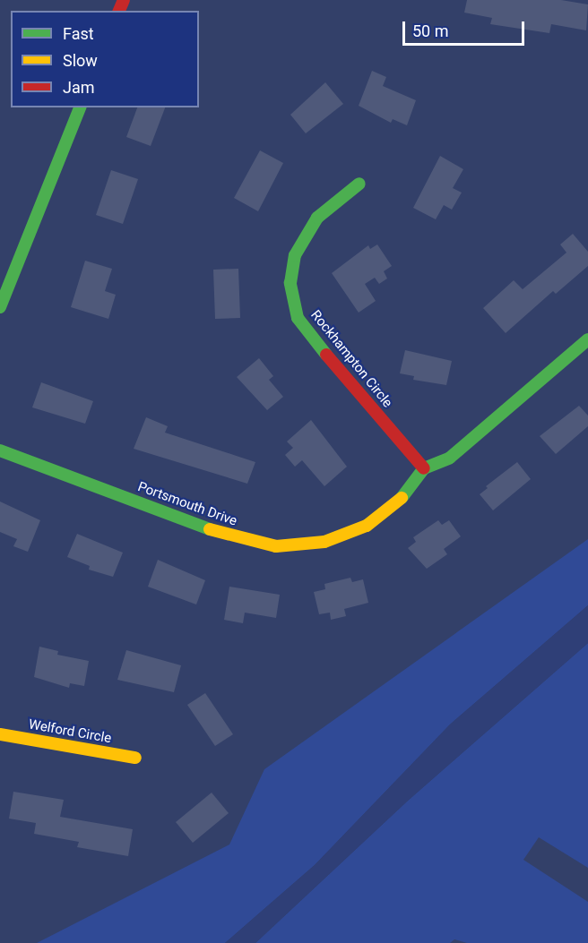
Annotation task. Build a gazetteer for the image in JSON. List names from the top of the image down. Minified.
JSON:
{"streets":{"street":["Rockhampton Circle","Portsmouth Drive","Welford Circle"]},"crossings":[["Rockhampton Circle","Portsmouth Drive"]],"legend":["Fast","Slow","Jam"],"scale_bar":"50 m"}
